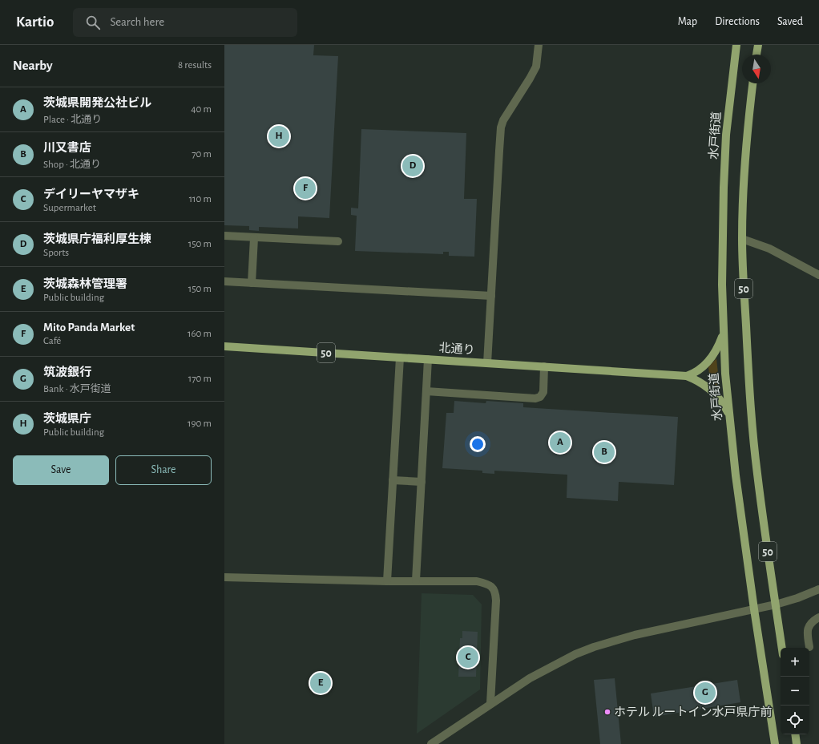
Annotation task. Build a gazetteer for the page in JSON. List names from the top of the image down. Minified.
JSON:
{"streets":{"main road":["水戸街道","50","北通り"]},"places":["ホテル ルートイン水戸県庁前"],"north":"bottom","page":{"header":"Kartio","search":"Search here","nav":["Map","Directions","Saved"],"heading":["Nearby","8 results"],"list":[{"mark":"A","name":"茨城県開発公社ビル","note":"Place · 北通り","value":"40 m"},{"mark":"B","name":"川又書店","note":"Shop · 北通り","value":"70 m"},{"mark":"C","name":"デイリーヤマザキ","note":"Supermarket","value":"110 m"},{"mark":"D","name":"茨城県庁福利厚生棟","note":"Sports","value":"150 m"},{"mark":"E","name":"茨城森林管理署","note":"Public building","value":"150 m"},{"mark":"F","name":"Mito Panda Market","note":"Café","value":"160 m"},{"mark":"G","name":"筑波銀行","note":"Bank · 水戸街道","value":"170 m"},{"mark":"H","name":"茨城県庁","note":"Public building","value":"190 m"}],"pins":["H","D","F","A","B","C","E","G"],"buttons":["Save","Share"],"map_buttons":["+","−"]}}
